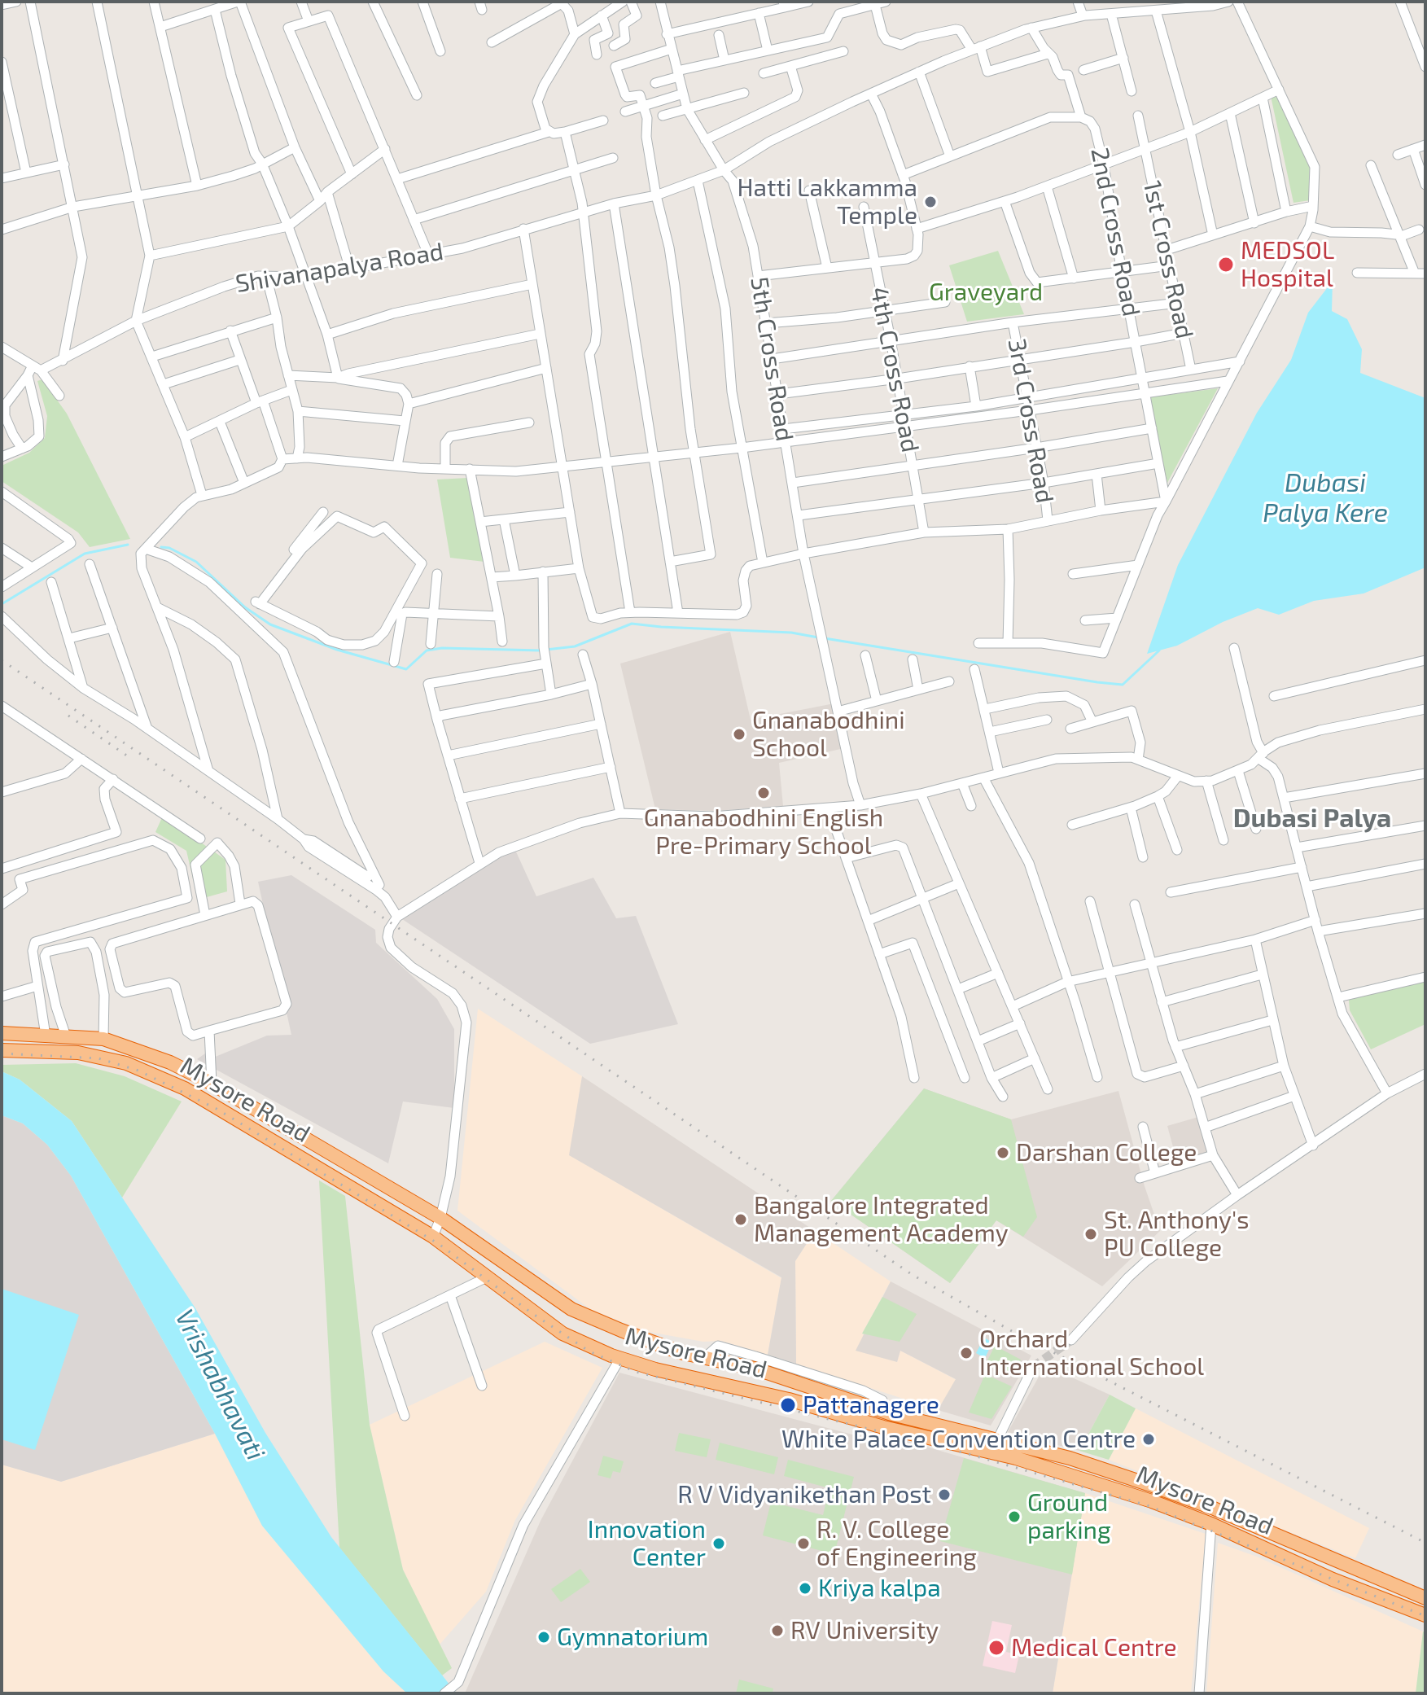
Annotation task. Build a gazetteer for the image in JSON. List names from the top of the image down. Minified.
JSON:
{"streets":{"highway":["Mysore Road"],"street":["2nd Cross Road","1st Cross Road","Shivanapalya Road","5th Cross Road","4th Cross Road","3rd Cross Road"]},"crossings":[["Shivanapalya Road","5th Cross Road"]],"districts":["Dubasi Palya"],"water":["Dubasi Palya Kere","Vrishabhavati"],"parks":["Graveyard"],"places":["Hatti Lakkamma Temple","MEDSOL Hospital","Gnanabodhini School","Gnanabodhini English Pre-Primary School","Darshan College","Bangalore Integrated Management Academy","St. Anthony's PU College","Orchard International School","Pattanagere","White Palace Convention Centre","R V Vidyanikethan Post","Ground parking","Innovation Center","R. V. College of Engineering","Kriya kalpa","RV University","Gymnatorium","Medical Centre"]}
